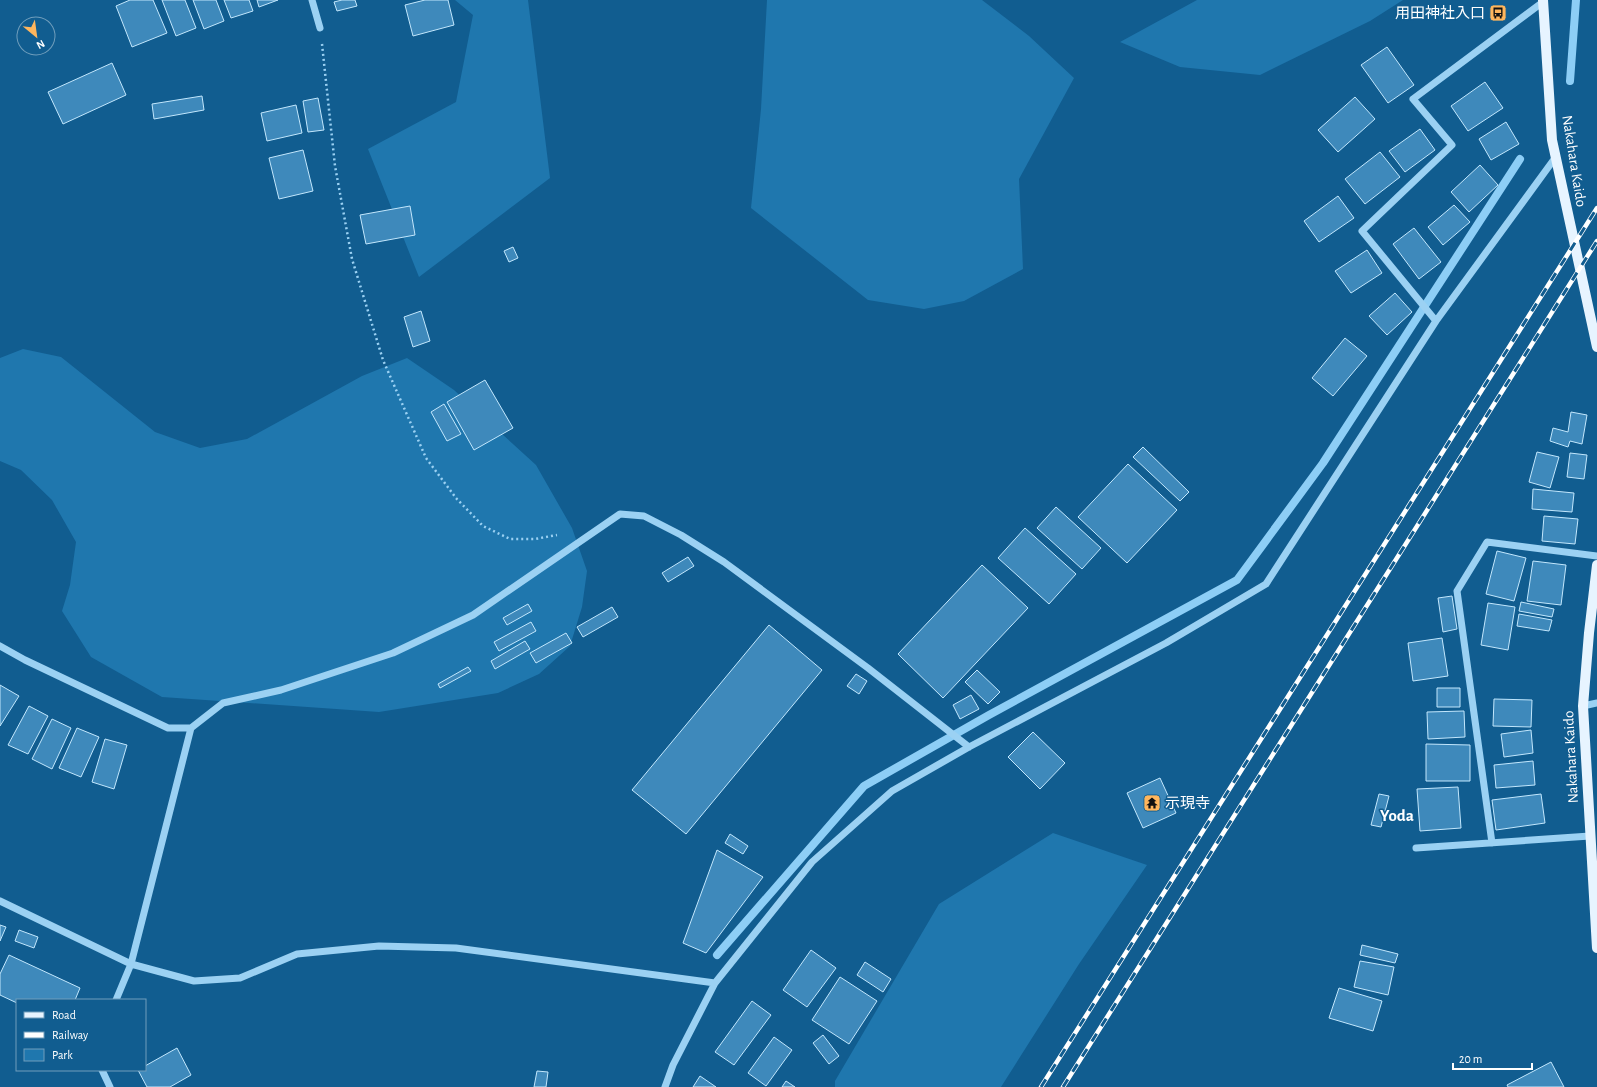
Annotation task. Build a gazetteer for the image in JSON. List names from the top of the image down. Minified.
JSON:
{"streets":{"main road":["Nakahara Kaido"]},"districts":["Yoda"],"places":{"bus stop":["用田神社入口"],"temple":["示現寺"]},"legend":["Road","Railway","Park"],"scale_bar":"20 m","north":"bottom right"}
